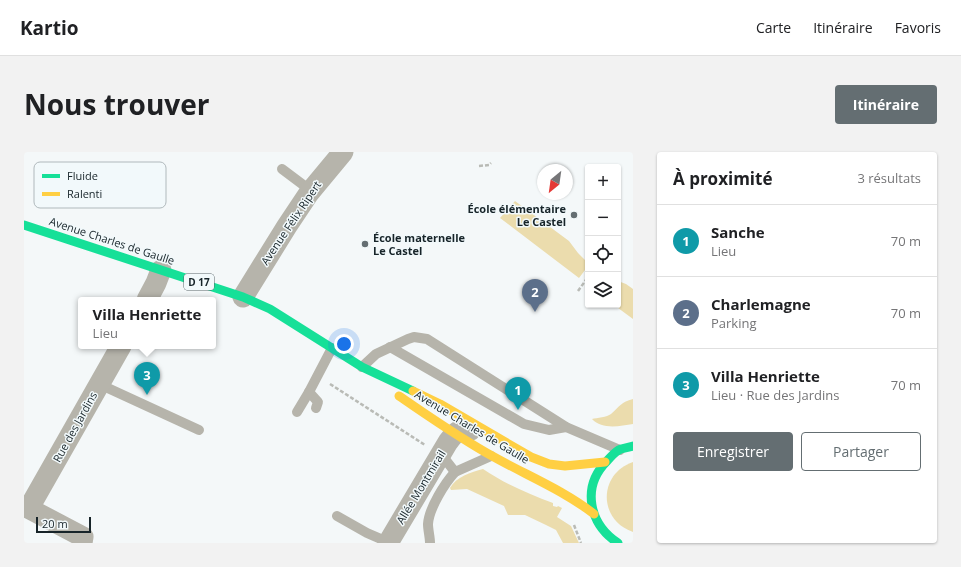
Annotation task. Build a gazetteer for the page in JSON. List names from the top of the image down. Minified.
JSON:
{"streets":{"main road":["Avenue Charles de Gaulle","D 17"],"street":["Avenue Félix Ripert","Rue des Jardins","Allée Montmirail"]},"crossings":[["Avenue Félix Ripert","Avenue Charles de Gaulle"],["Avenue Charles de Gaulle","D 17"],["Avenue Charles de Gaulle","Allée Montmirail"]],"places":["École élémentaire Le Castel","École maternelle Le Castel"],"legend":["Fluide","Ralenti"],"scale_bar":"20 m","north":"bottom left","page":{"header":"Kartio","nav":["Carte","Itinéraire","Favoris"],"title":"Nous trouver","buttons":["Itinéraire",["Enregistrer","Partager"]],"heading":["À proximité","3 résultats"],"map_buttons":["+","−"],"list":[{"mark":"1","name":"Sanche","note":"Lieu","value":"70 m"},{"mark":"2","name":"Charlemagne","note":"Parking","value":"70 m"},{"mark":"3","name":"Villa Henriette","note":"Lieu · Rue des Jardins","value":"70 m"}],"pins":["2","3","1"],"popup":["Villa Henriette","Lieu"],"scale":"20 m"}}
